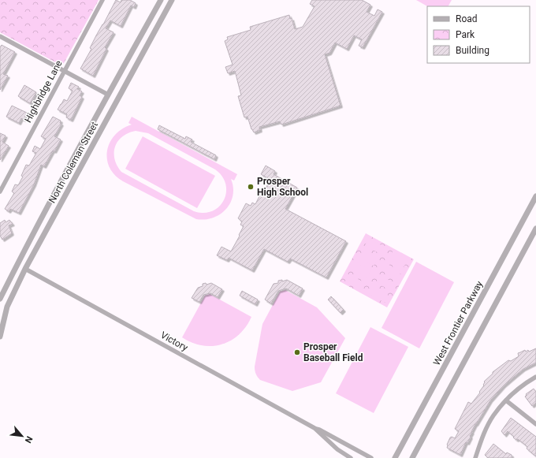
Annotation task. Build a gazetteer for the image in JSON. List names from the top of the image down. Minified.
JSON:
{"streets":{"street":["Highbridge Lane","North Coleman Street","West Frontier Parkway","Victory"]},"crossings":[["North Coleman Street","Victory"]],"places":["Prosper High School","Prosper Baseball Field"],"legend":["Road","Park","Building"],"north":"bottom right"}
